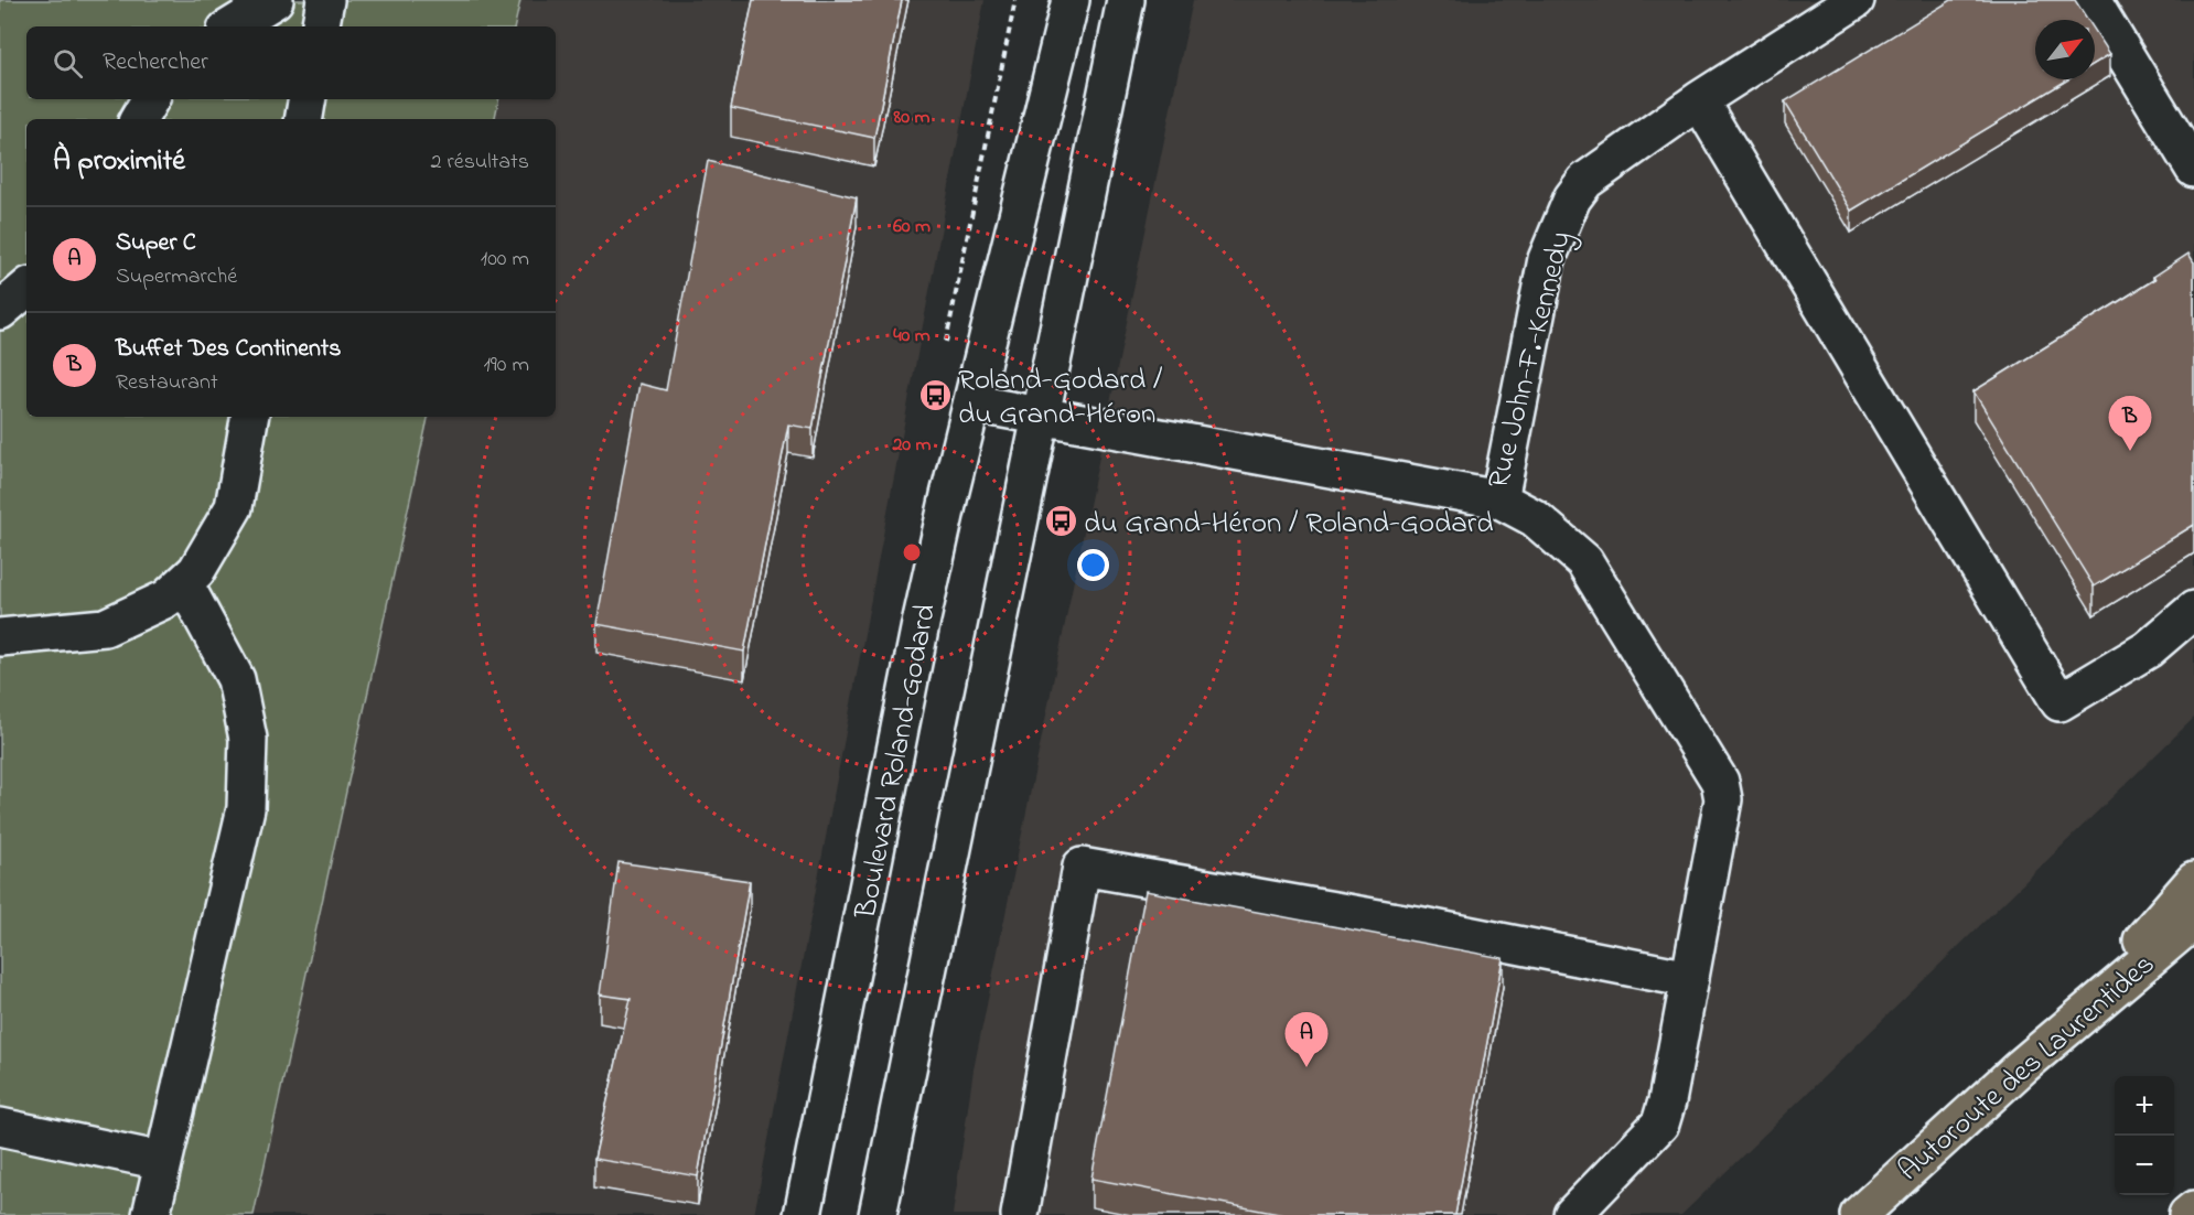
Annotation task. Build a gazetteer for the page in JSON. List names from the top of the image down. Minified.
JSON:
{"streets":{"highway":["Autoroute des Laurentides"],"street":["Rue John-F.-Kennedy","Boulevard Roland-Godard"]},"crossings":[["Rue John-F.-Kennedy","Boulevard Roland-Godard"]],"places":{"bus stop":["Roland-Godard / du Grand-Héron","du Grand-Héron / Roland-Godard"]},"north":"top right","page":{"search":"Rechercher","heading":["À proximité","2 résultats"],"list":[{"mark":"A","name":"Super C","note":"Supermarché","value":"100 m"},{"mark":"B","name":"Buffet Des Continents","note":"Restaurant","value":"190 m"}],"pins":["B","A"],"map_buttons":["+","−"]},"rings":["80 m","60 m","40 m","20 m"]}
